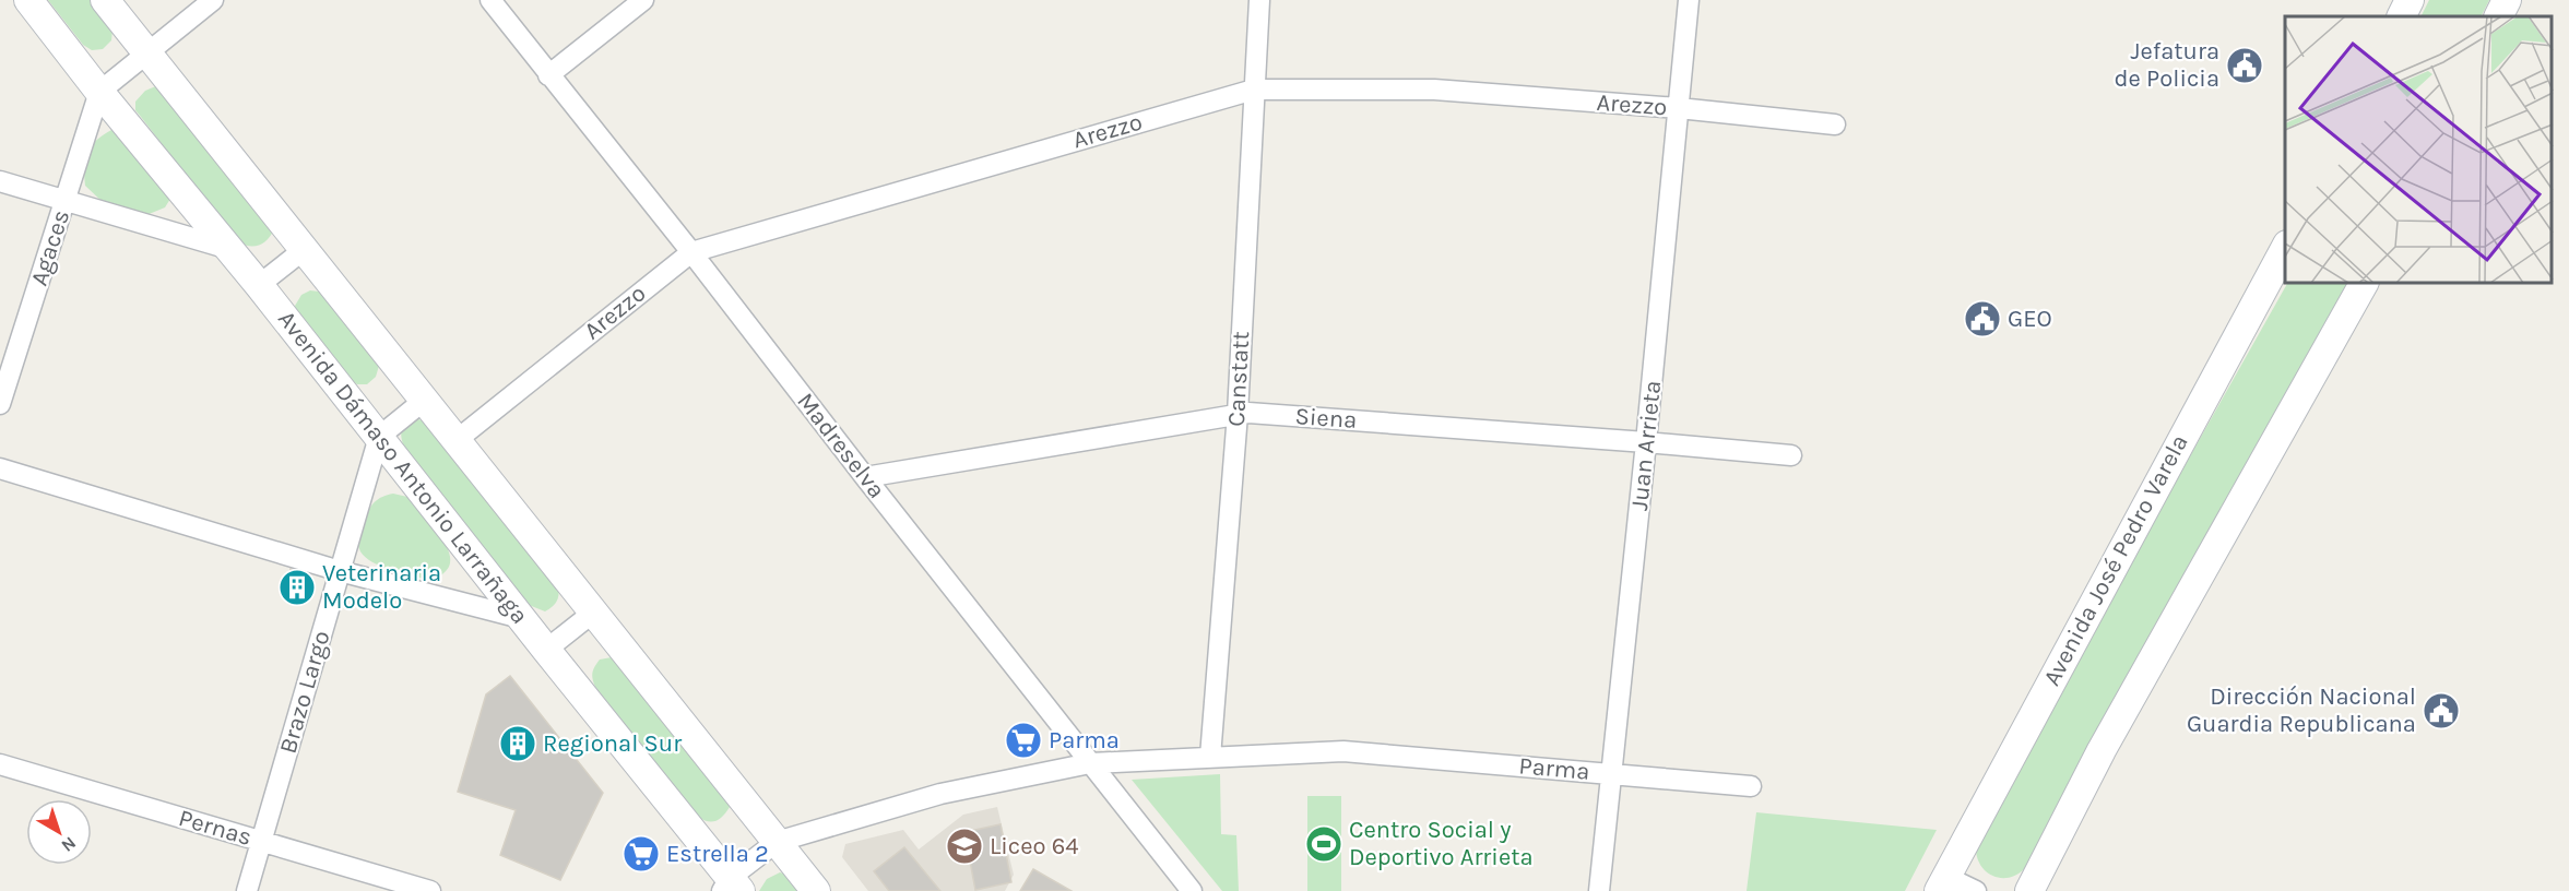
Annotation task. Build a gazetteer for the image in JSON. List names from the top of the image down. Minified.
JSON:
{"streets":{"street":["Arezzo","Agaces","Canstatt","Siena","Madreselva","Juan Arrieta","Avenida Dámaso Antonio Larrañaga","Avenida José Pedro Varela","Brazo Largo","Parma","Pernas"]},"crossings":[["Arezzo","Canstatt"],["Arezzo","Madreselva"],["Arezzo","Juan Arrieta"],["Agaces","Avenida Dámaso Antonio Larrañaga"],["Canstatt","Siena"],["Canstatt","Parma"],["Siena","Madreselva"],["Siena","Juan Arrieta"],["Madreselva","Parma"],["Juan Arrieta","Parma"],["Avenida Dámaso Antonio Larrañaga","Brazo Largo"],["Brazo Largo","Pernas"]],"places":{"public building":["Jefatura de Policia","GEO","Dirección Nacional Guardia Republicana"],"building":["Veterinaria Modelo","Regional Sur"],"supermarket":["Parma","Estrella 2"],"sports":["Centro Social y Deportivo Arrieta"],"school or university":["Liceo 64"]},"north":"bottom right"}
